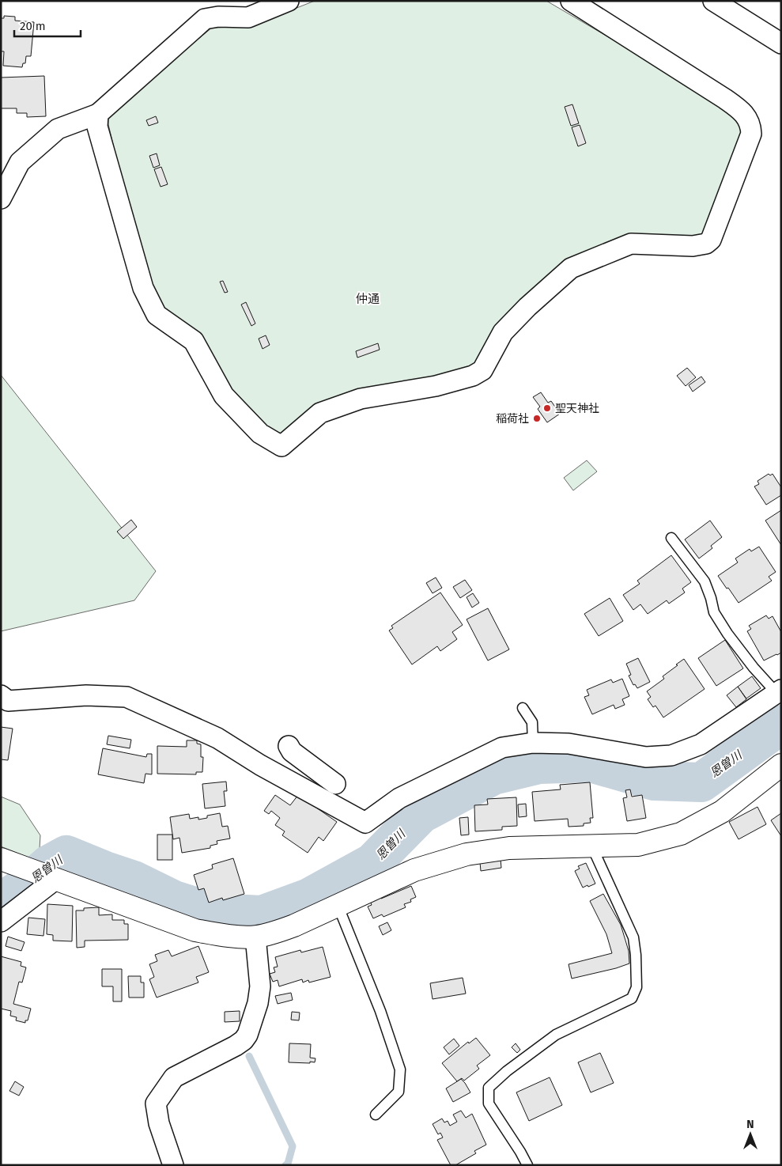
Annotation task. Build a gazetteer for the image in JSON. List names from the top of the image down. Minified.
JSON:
{"districts":["仲通"],"water":["恩曽川"],"places":["聖天神社","稲荷社"],"scale_bar":"20 m","north":"top"}
